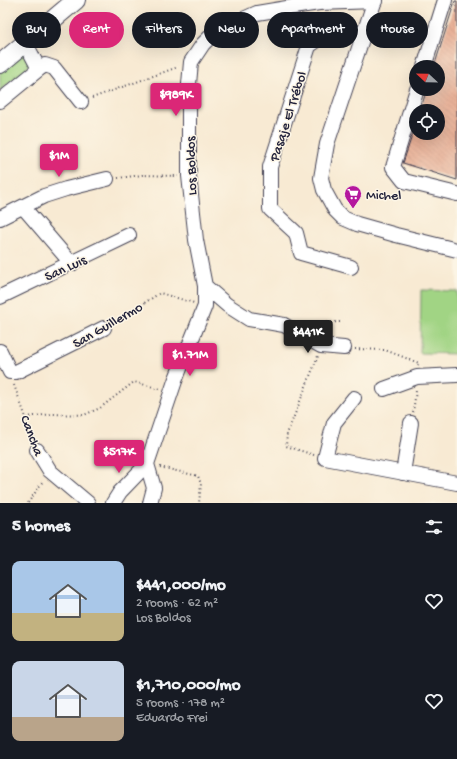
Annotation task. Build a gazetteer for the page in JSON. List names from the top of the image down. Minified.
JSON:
{"streets":{"street":["Pasaje El Trébol","Los Boldos","San Luis","San Guillermo","Cancha"]},"crossings":[["Los Boldos","San Guillermo"],["San Guillermo","Cancha"]],"places":{"supermarket":["Michel"]},"north":"left","page":{"chip":["Buy","Rent","Filters","New","Apartment","House"],"price":["$989K","$1M","$441K","$1.71M","$517K"],"heading":"5 homes","list":[{"name":"$441,000/mo","note":"2 rooms · 62 m² · Los Boldos"},{"name":"$1,710,000/mo","note":"5 rooms · 178 m² · Eduardo Frei"}]}}
